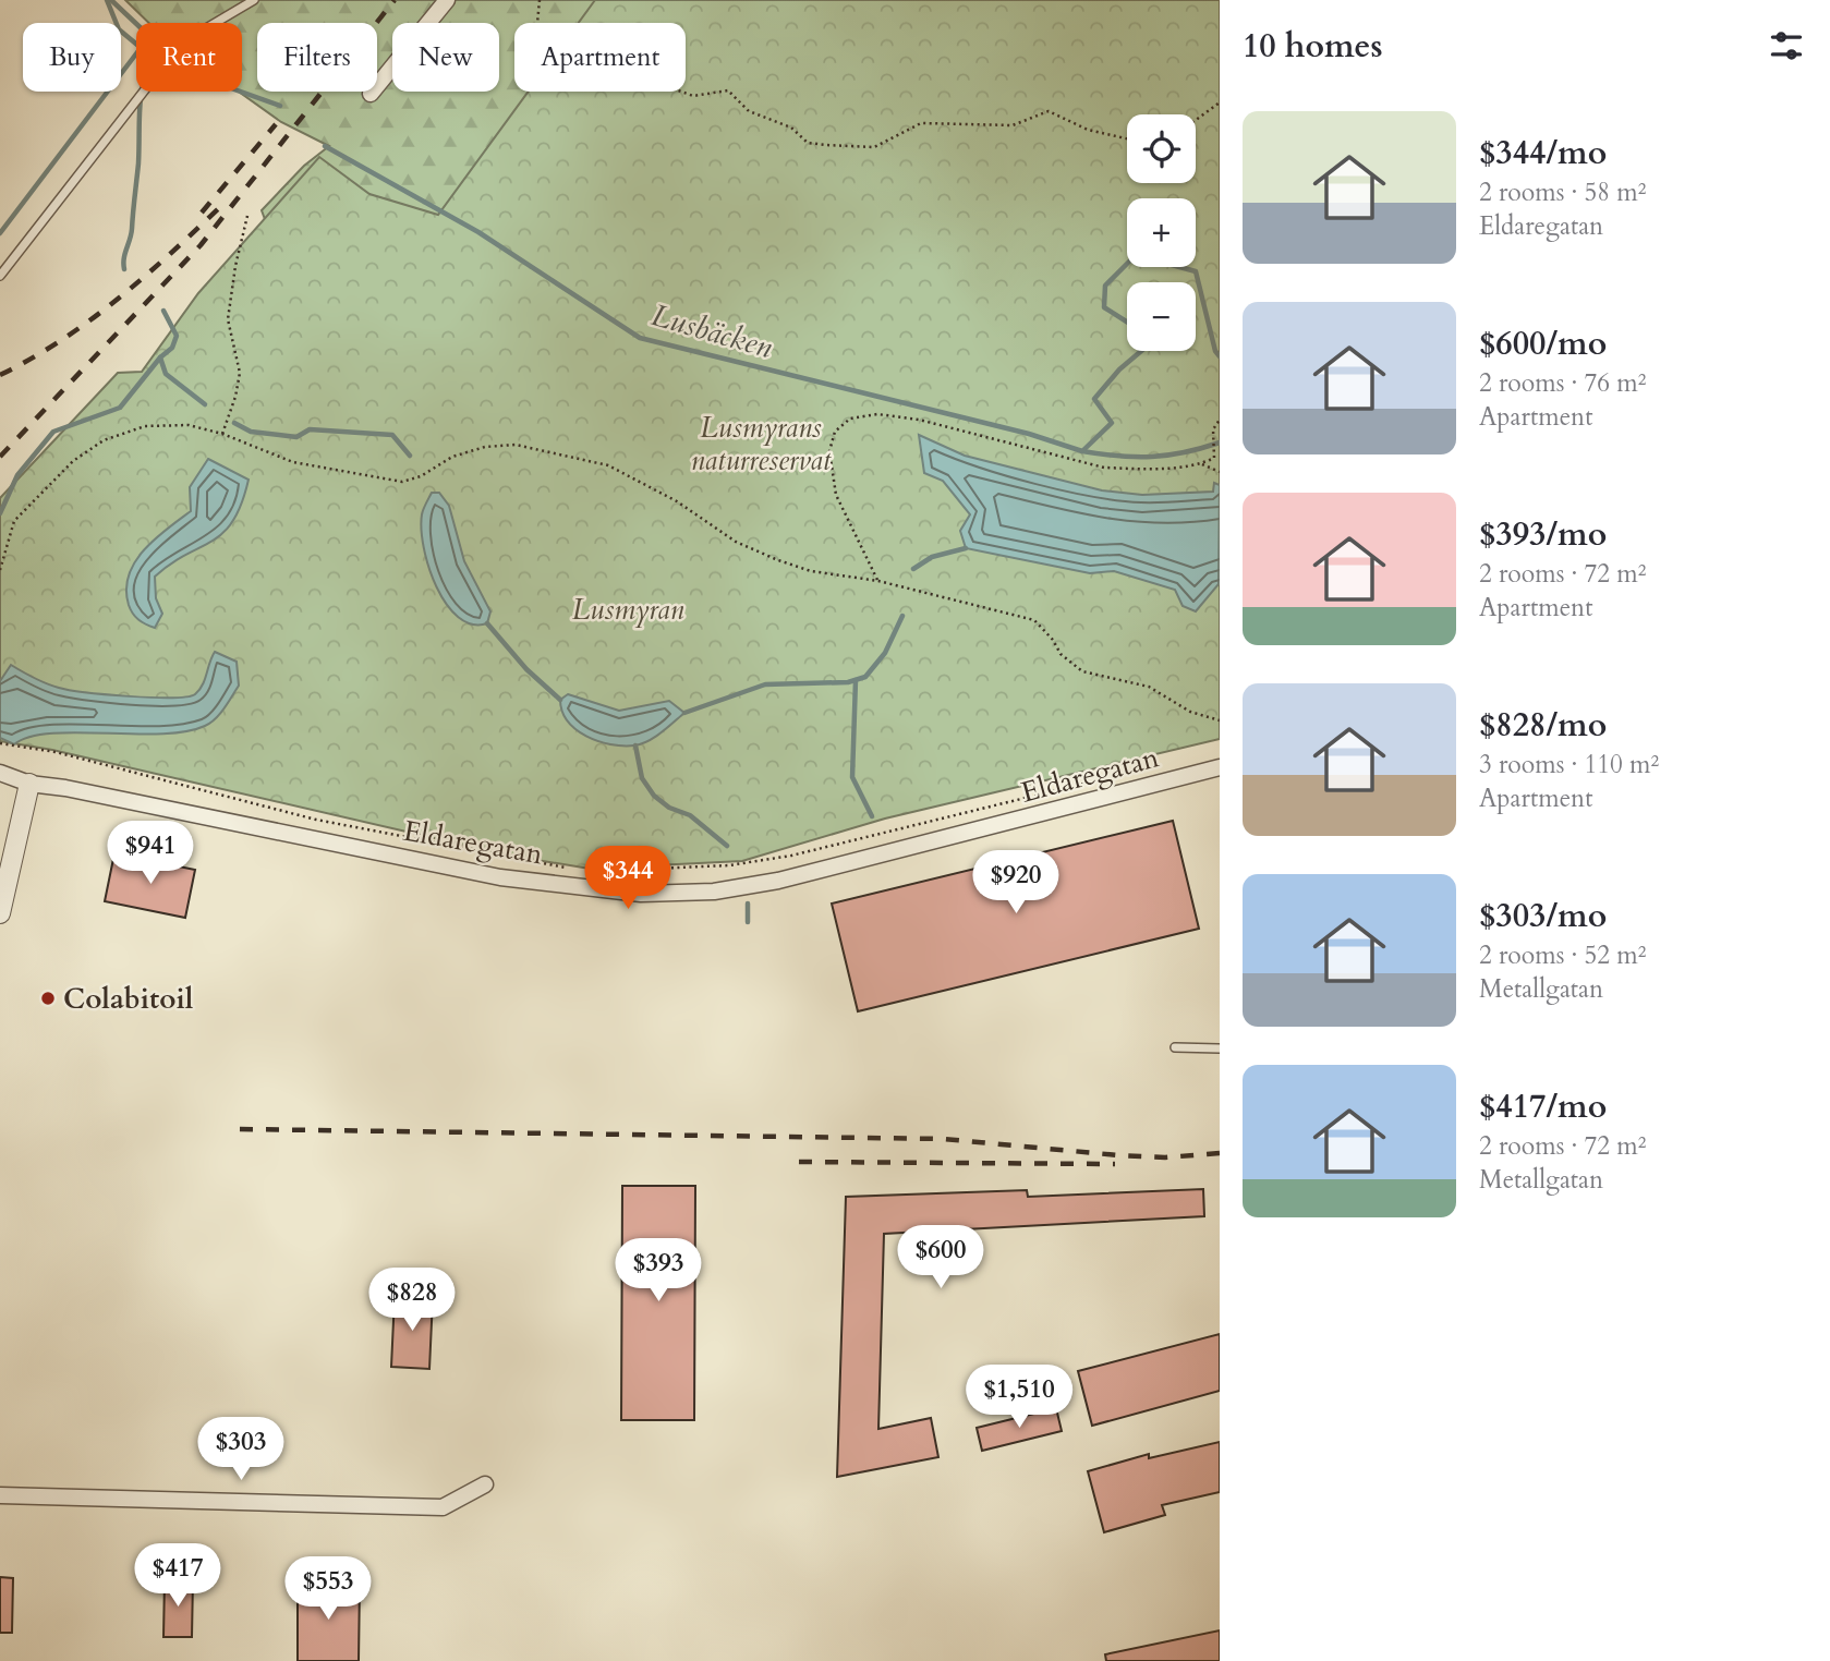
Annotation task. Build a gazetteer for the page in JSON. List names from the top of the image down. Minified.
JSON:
{"streets":{"street":["Eldaregatan"]},"water":["Lusbäcken"],"parks":["Lusmyrans naturreservat","Lusmyran"],"places":["Colabitoil"],"page":{"heading":"10 homes","chip":["Buy","Rent","Filters","New","Apartment"],"list":[{"name":"$344/mo","note":"2 rooms · 58 m² · Eldaregatan"},{"name":"$600/mo","note":"2 rooms · 76 m² · Apartment"},{"name":"$393/mo","note":"2 rooms · 72 m² · Apartment"},{"name":"$828/mo","note":"3 rooms · 110 m² · Apartment"},{"name":"$303/mo","note":"2 rooms · 52 m² · Metallgatan"},{"name":"$417/mo","note":"2 rooms · 72 m² · Metallgatan"}],"map_buttons":["+","−"],"price":["$941","$344","$920","$600","$393","$828","$1,510","$303","$417","$553"]}}
